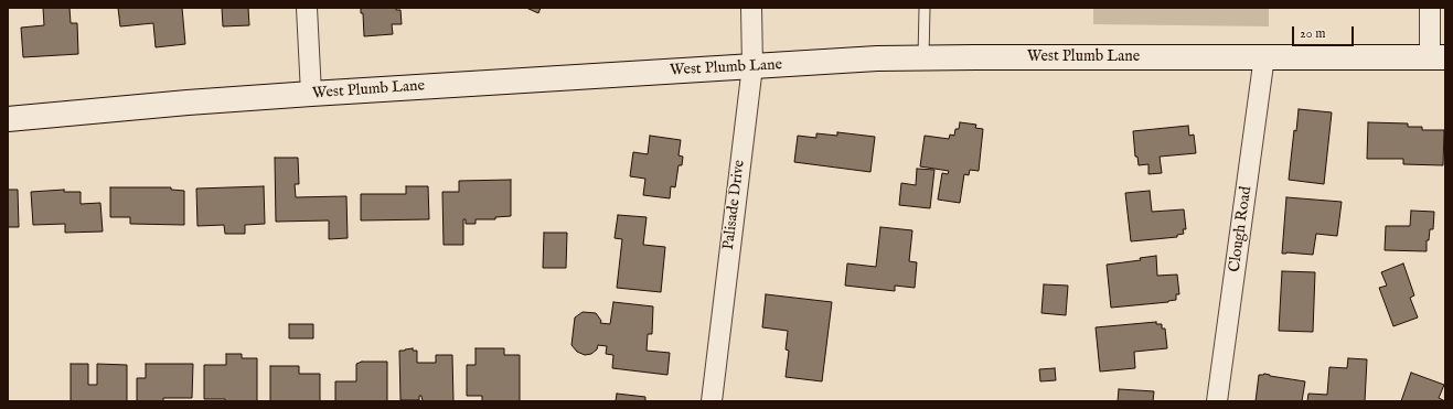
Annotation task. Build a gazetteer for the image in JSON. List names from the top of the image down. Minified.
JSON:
{"streets":{"main road":["West Plumb Lane"],"street":["Palisade Drive","Clough Road"]},"crossings":[["West Plumb Lane","Palisade Drive"],["West Plumb Lane","Clough Road"]],"scale_bar":"20 m"}
